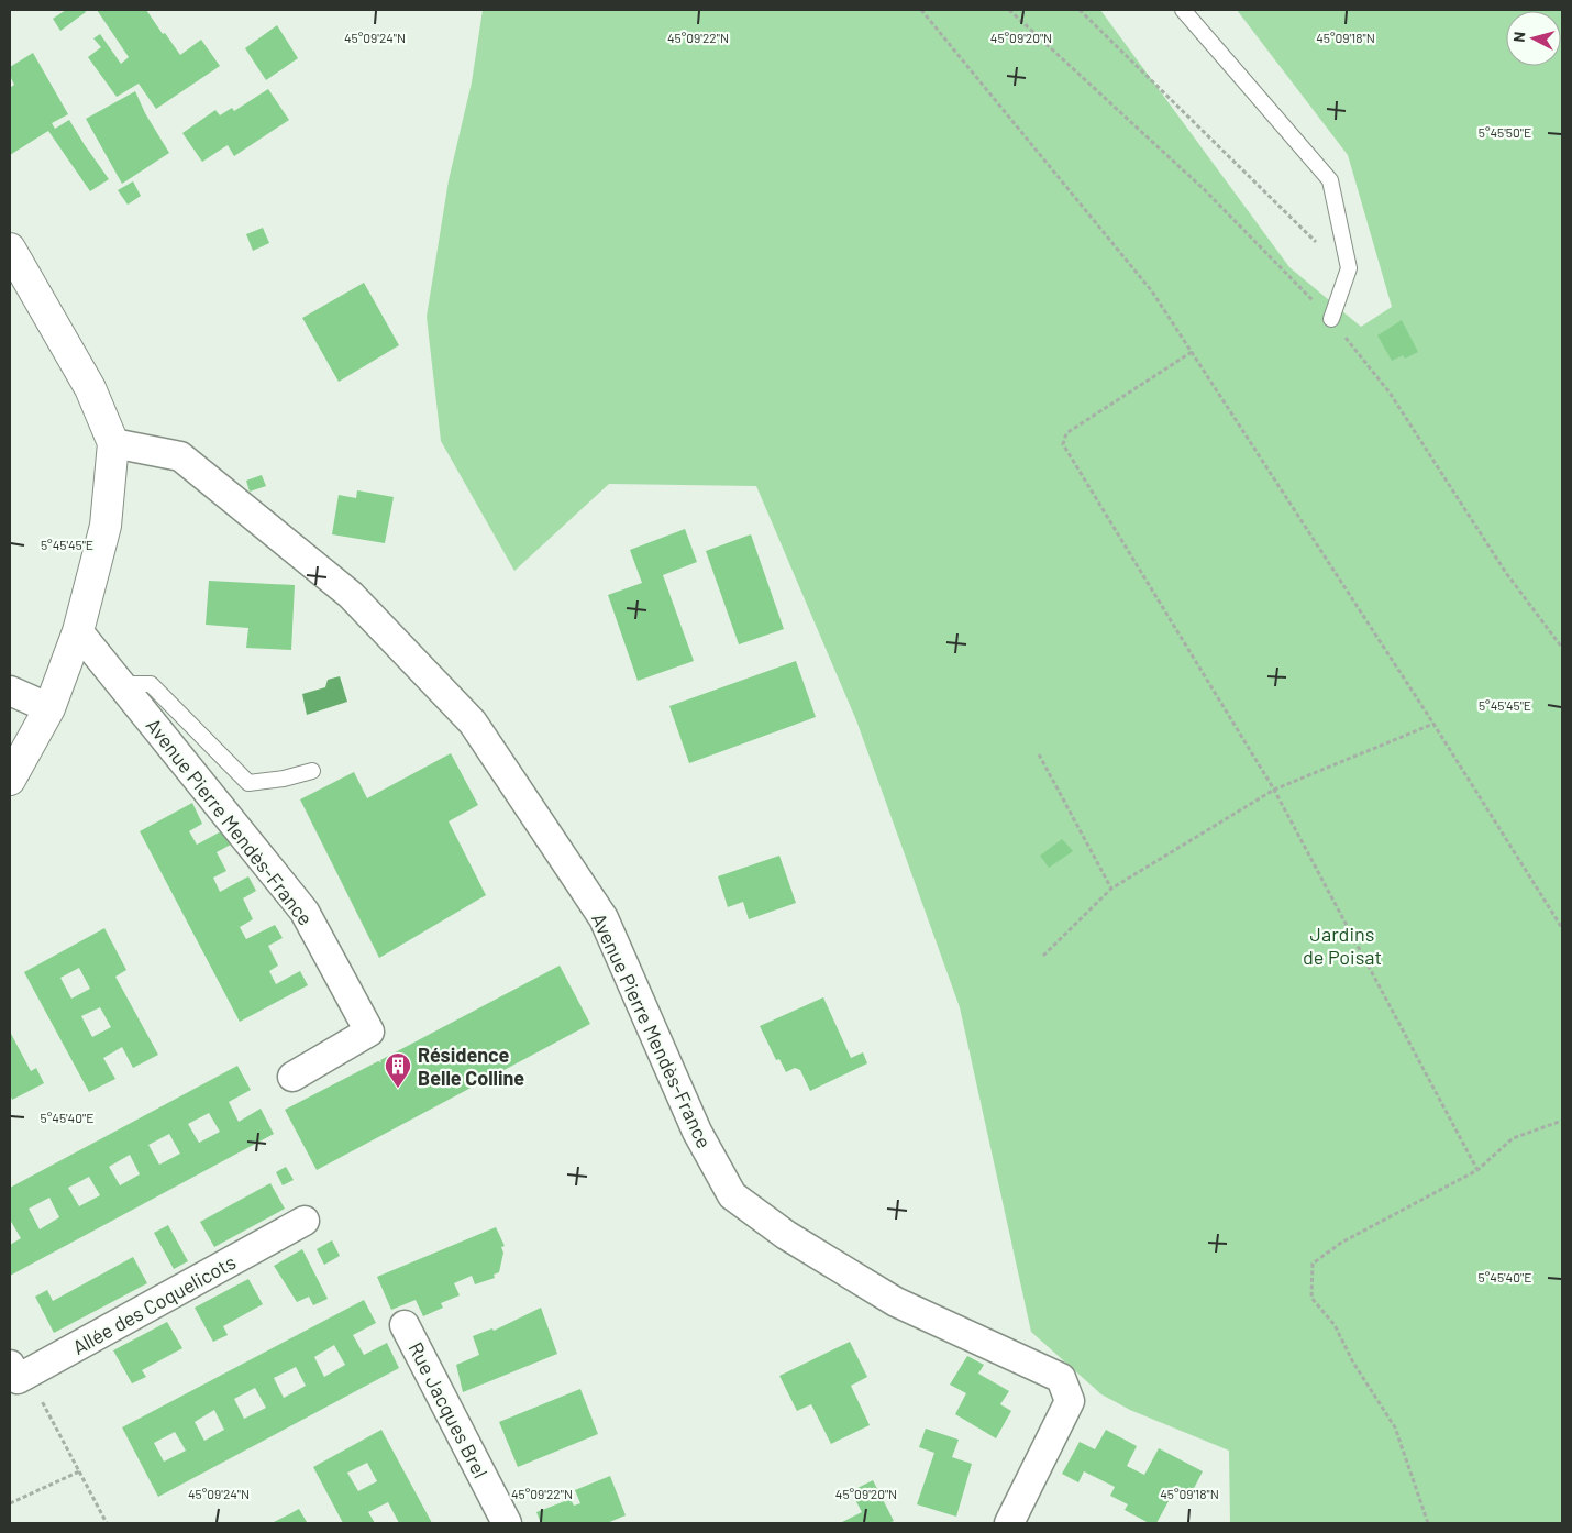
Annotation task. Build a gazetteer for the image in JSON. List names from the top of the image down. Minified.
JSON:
{"streets":{"street":["Avenue Pierre Mendès-France","Allée des Coquelicots","Rue Jacques Brel"]},"parks":["Jardins de Poisat"],"places":{"building":["Résidence Belle Colline"]},"north":"left","coordinates":["45°09'24\"N","45°09'22\"N","45°09'20\"N","45°09'18\"N","5°45'50\"E","5°45'45\"E","5°45'40\"E"]}
